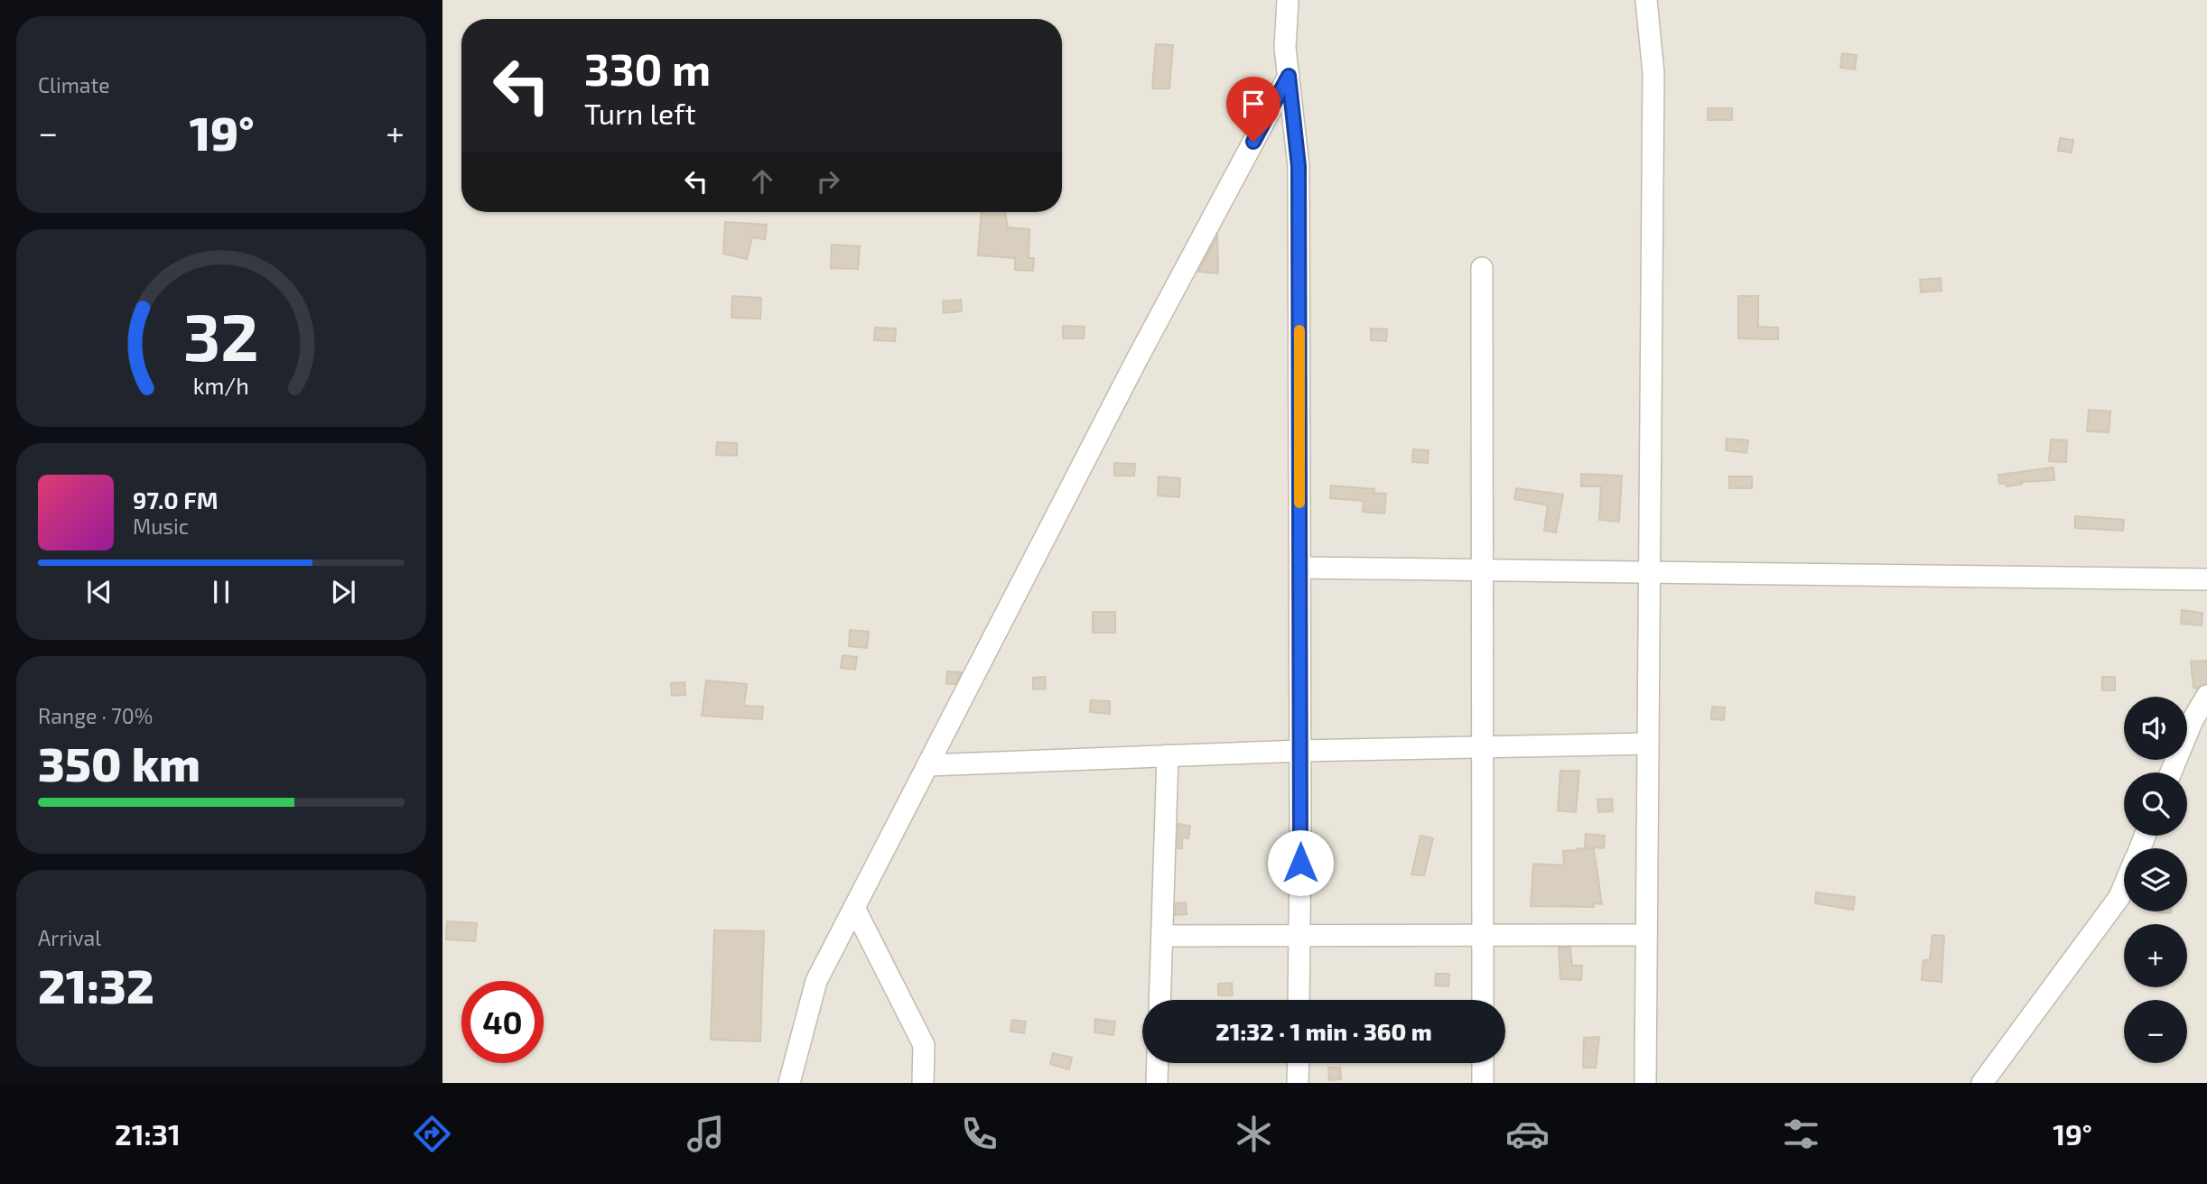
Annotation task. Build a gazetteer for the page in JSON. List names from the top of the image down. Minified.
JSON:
{"page":{"tile":["Climate",["Range · 70%","350 km"],["Arrival","21:32"]],"turn":["330 m","Turn left"],"heat":["−","19°","+"],"song":["97.0 FM","Music"],"map_buttons":["+","−"],"limit":"40","trip":"21:32 · 1 min · 360 m","tabs":["21:31","19°"],"gauge":["32","km/h"]}}
